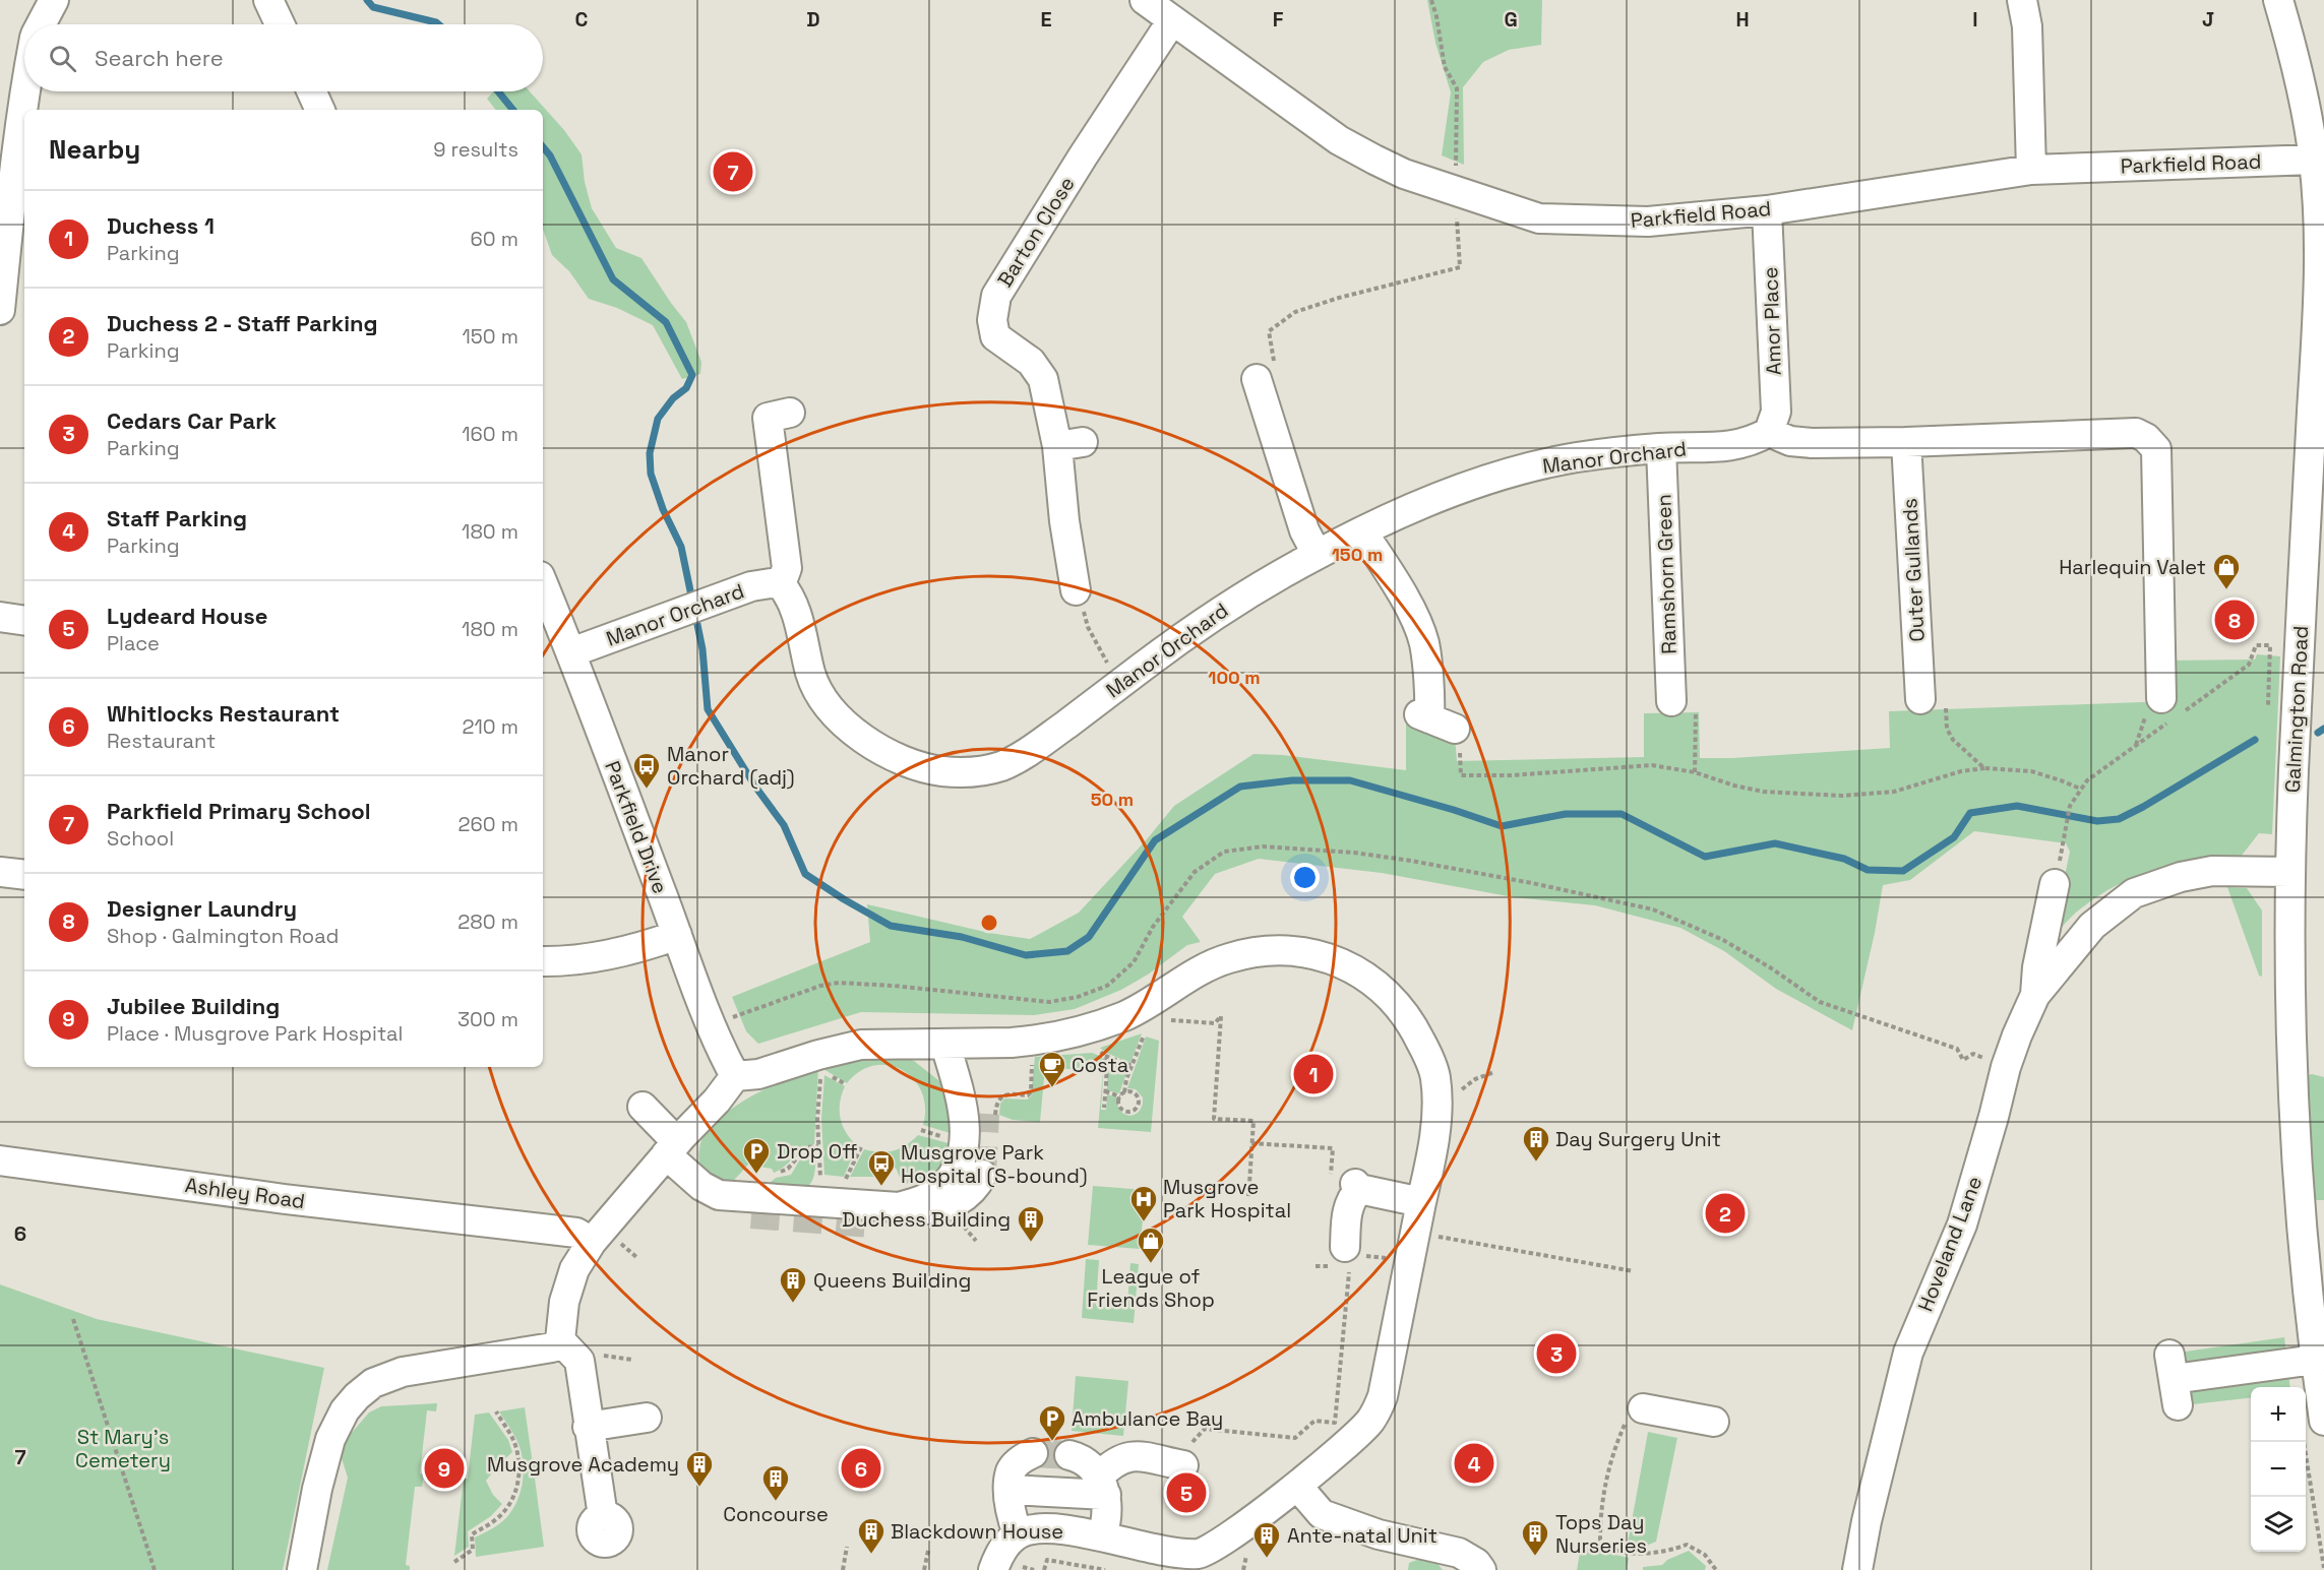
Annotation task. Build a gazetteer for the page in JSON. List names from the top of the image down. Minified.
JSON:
{"streets":{"street":["Parkfield Road","Barton Close","Amor Place","Manor Orchard","Outer Gullands","Ramshorn Green","Galmington Road","Parkfield Drive","Ashley Road","Hoveland Lane"]},"crossings":[["Parkfield Road","Barton Close"],["Parkfield Road","Amor Place"],["Parkfield Road","Galmington Road"],["Amor Place","Manor Orchard"],["Manor Orchard","Ramshorn Green"],["Manor Orchard","Parkfield Drive"]],"parks":["St Mary's Cemetery"],"places":{"shop":["Harlequin Valet","League of Friends Shop"],"bus stop":["Manor Orchard (adj)","Musgrove Park Hospital (S-bound)"],"cafe":["Costa"],"building":["Day Surgery Unit","Duchess Building","Queens Building","Musgrove Academy","Concourse","Blackdown House","Tops Day Nurseries","Ante-natal Unit"],"parking":["Drop Off","Ambulance Bay"],"hospital":["Musgrove Park Hospital"]},"page":{"search":"Search here","heading":["Nearby","9 results"],"pins":["7","8","1","2","3","4","6","9","5"],"list":[{"mark":"1","name":"Duchess 1","note":"Parking","value":"60 m"},{"mark":"2","name":"Duchess 2 - Staff Parking","note":"Parking","value":"150 m"},{"mark":"3","name":"Cedars Car Park","note":"Parking","value":"160 m"},{"mark":"4","name":"Staff Parking","note":"Parking","value":"180 m"},{"mark":"5","name":"Lydeard House","note":"Place","value":"180 m"},{"mark":"6","name":"Whitlocks Restaurant","note":"Restaurant","value":"210 m"},{"mark":"7","name":"Parkfield Primary School","note":"School","value":"260 m"},{"mark":"8","name":"Designer Laundry","note":"Shop · Galmington Road","value":"280 m"},{"mark":"9","name":"Jubilee Building","note":"Place · Musgrove Park Hospital","value":"300 m"}],"map_buttons":["+","−"]},"grid":{"columns":["C","D","E","F","G","H","I","J"],"rows":["6","7"]},"rings":["150 m","100 m","50 m"]}
